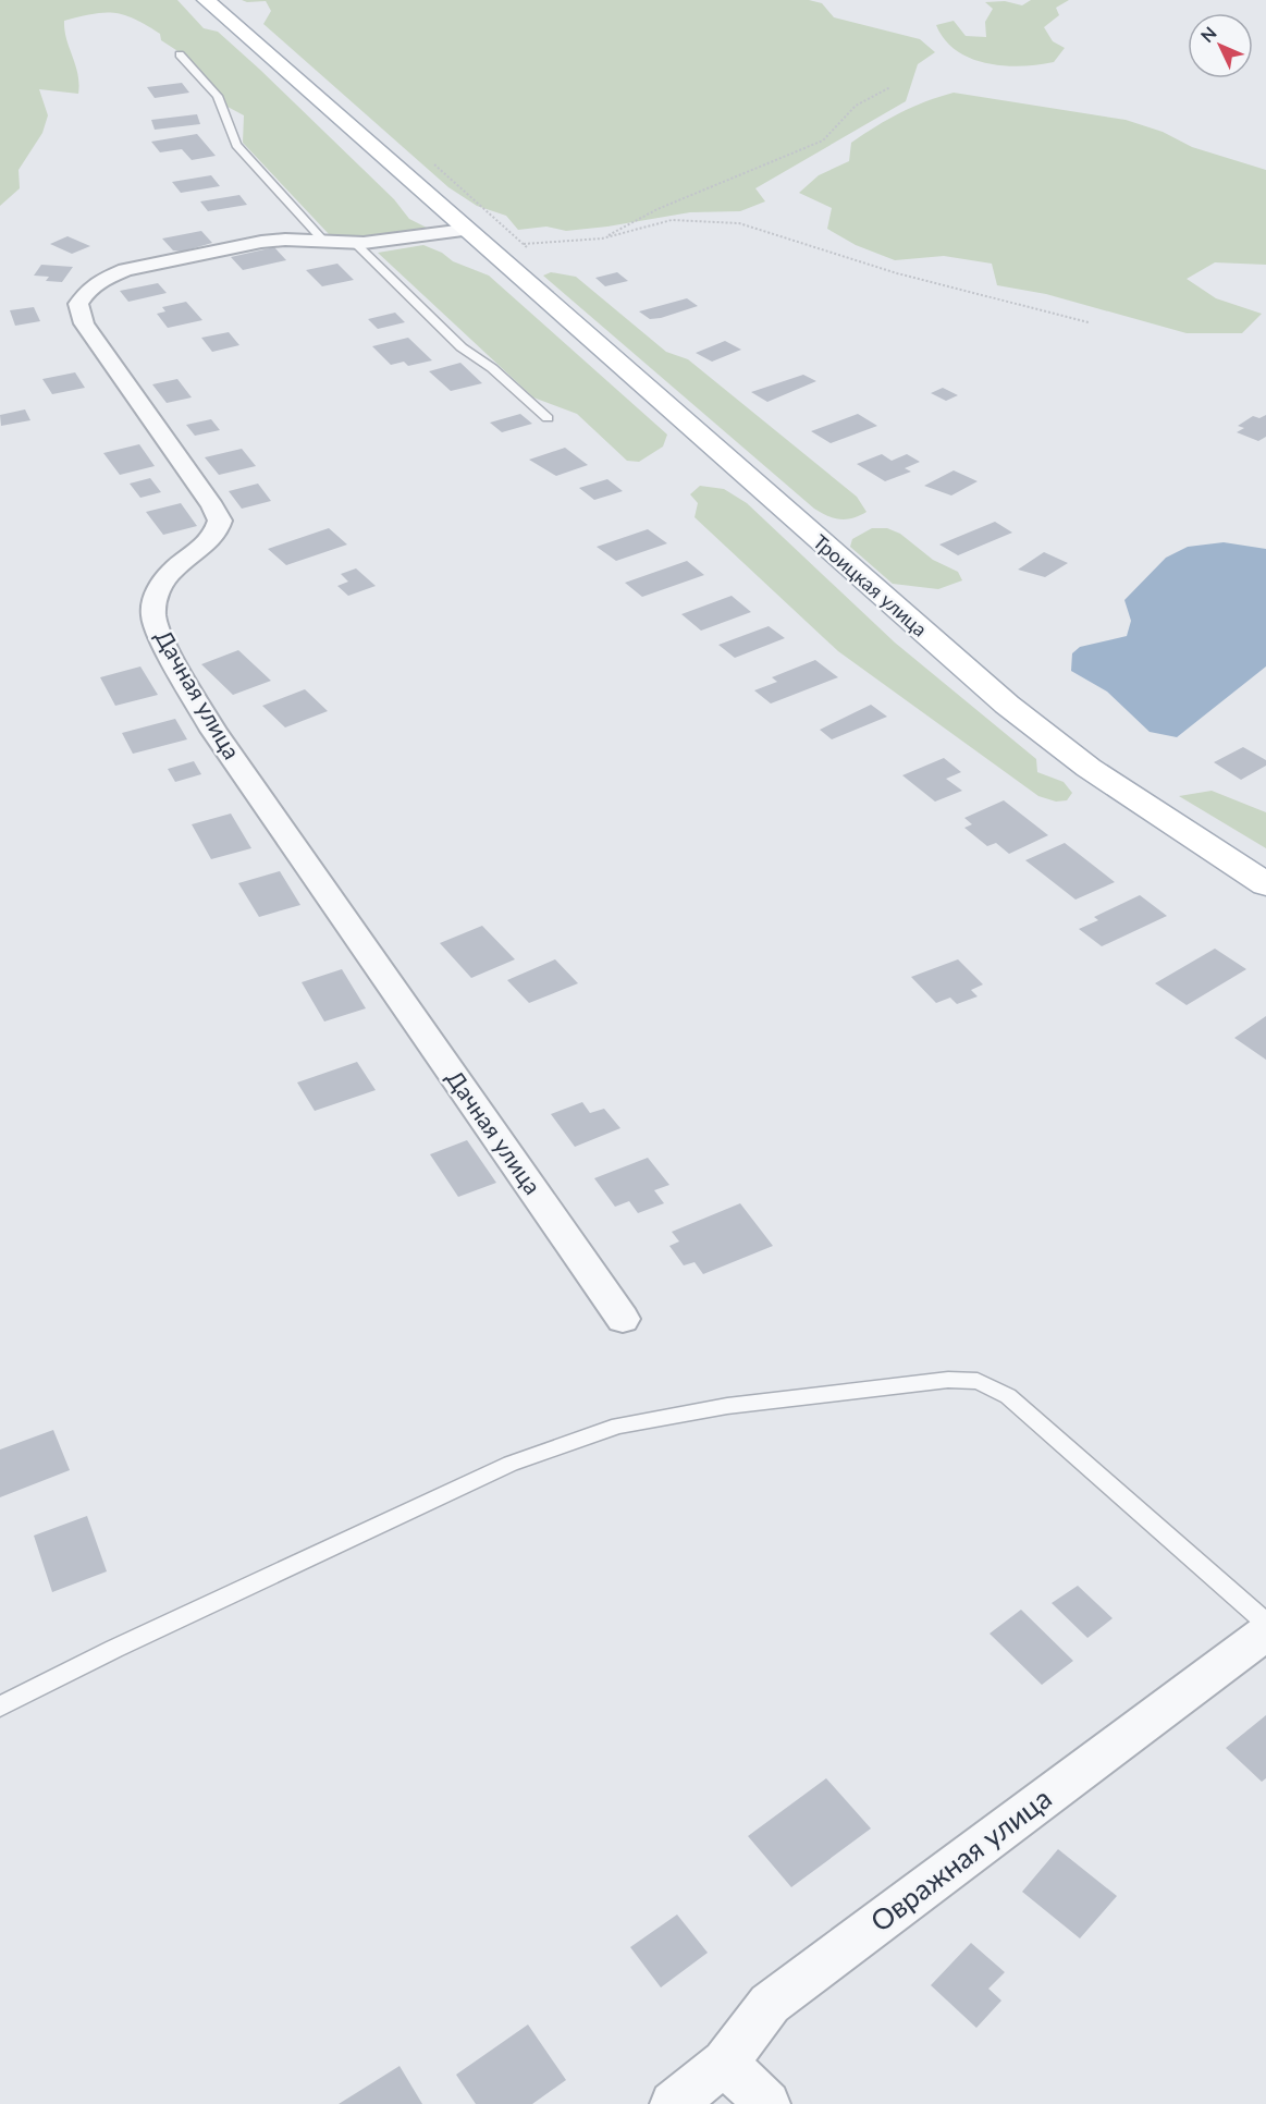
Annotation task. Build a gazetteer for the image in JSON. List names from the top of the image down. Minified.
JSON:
{"streets":{"main road":["Троицкая улица"],"street":["Дачная улица","Овражная улица"]},"crossings":[["Троицкая улица","Дачная улица"]],"north":"top left"}
